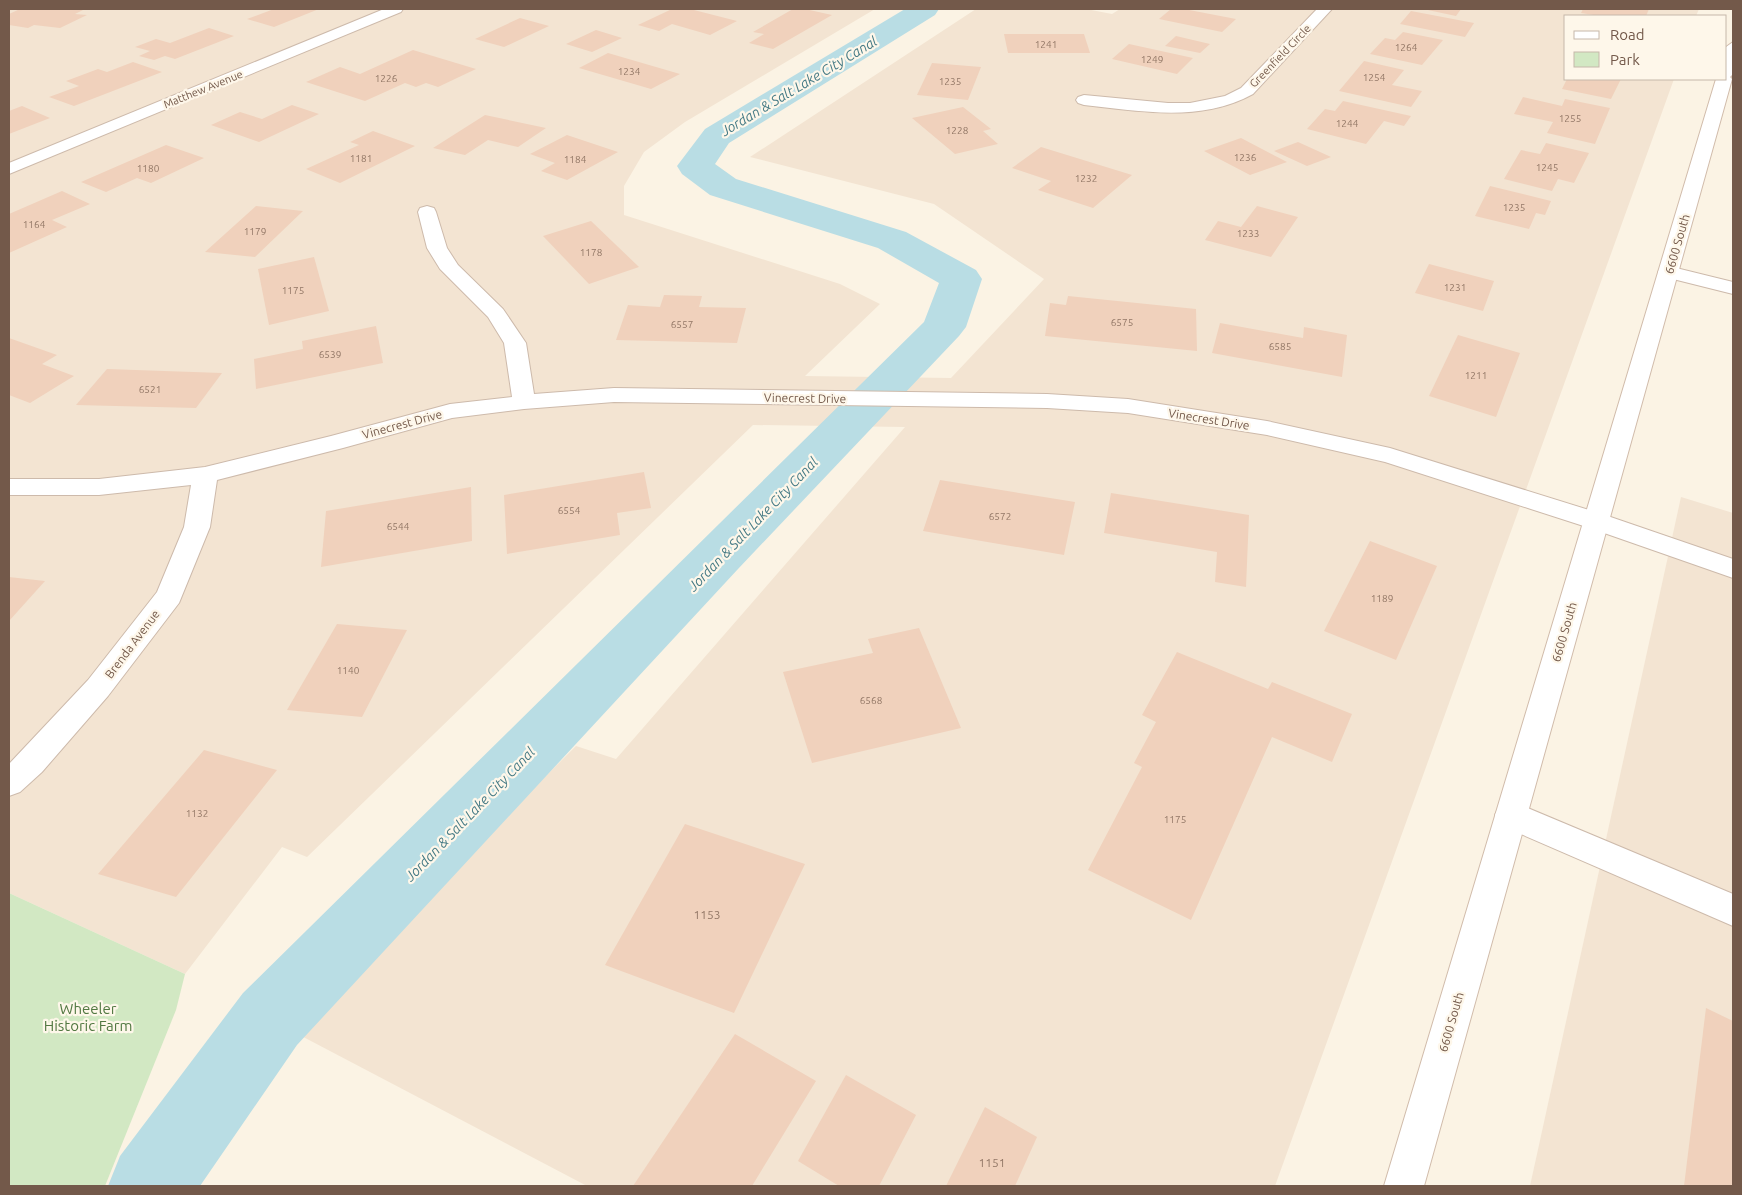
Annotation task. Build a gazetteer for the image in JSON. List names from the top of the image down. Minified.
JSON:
{"streets":{"street":["Greenfield Circle","Matthew Avenue","6600 South","Vinecrest Drive","Brenda Avenue"]},"crossings":[["6600 South","Vinecrest Drive"],["Vinecrest Drive","Brenda Avenue"]],"water":["Jordan & Salt Lake City Canal"],"parks":["Wheeler Historic Farm"],"house_numbers":["1241","1264","1249","1234","1254","1226","1235","1255","1244","1228","1236","1181","1184","1245","1180","1232","1235","1164","1179","1233","1178","1231","1175","6575","6557","6585","6539","1211","6521","6554","6572","6544","1189","1140","6568","1132","1175","1153","1151"],"legend":["Road","Park"]}
